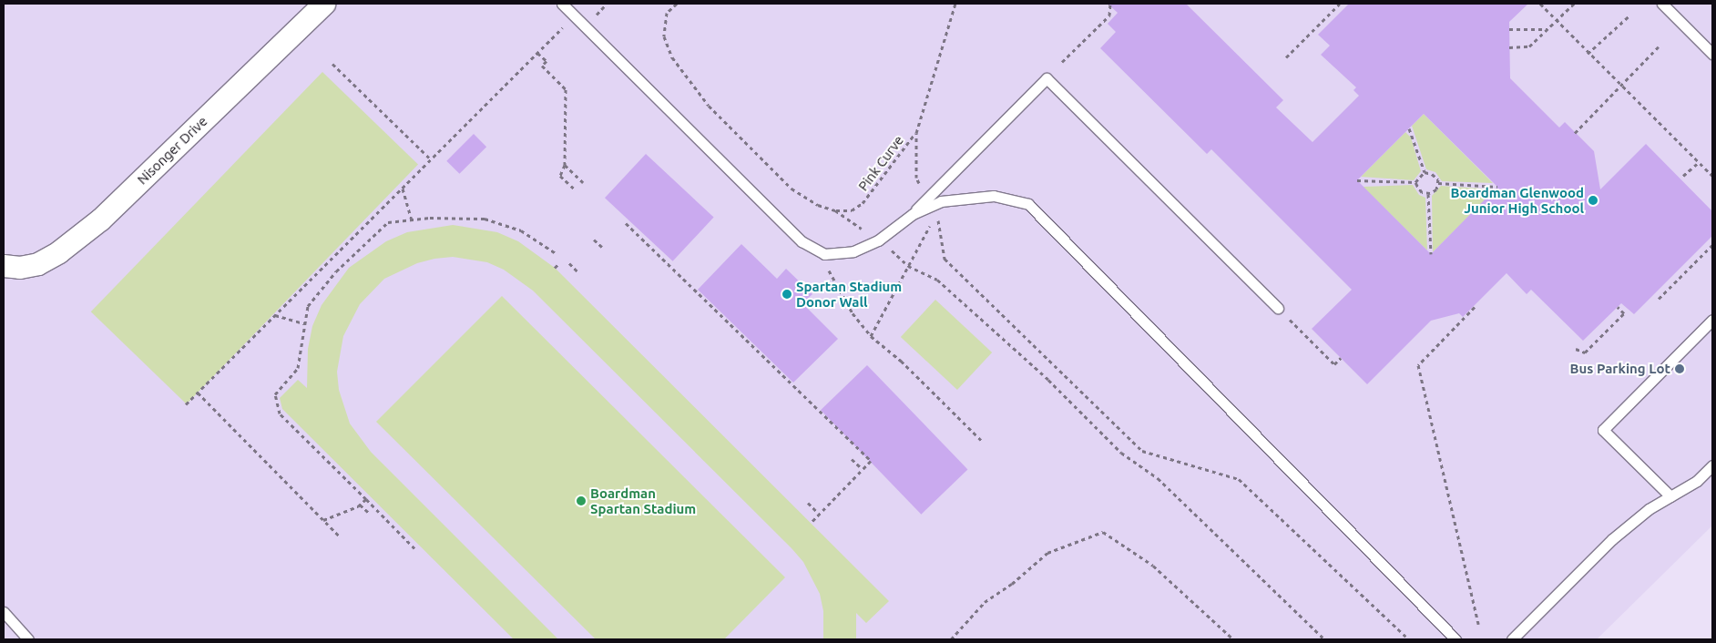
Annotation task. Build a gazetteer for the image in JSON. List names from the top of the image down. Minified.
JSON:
{"streets":{"street":["Nisonger Drive"],"path":["Pink Curve"]},"places":["Boardman Glenwood Junior High School","Spartan Stadium Donor Wall","Bus Parking Lot","Boardman Spartan Stadium"]}
